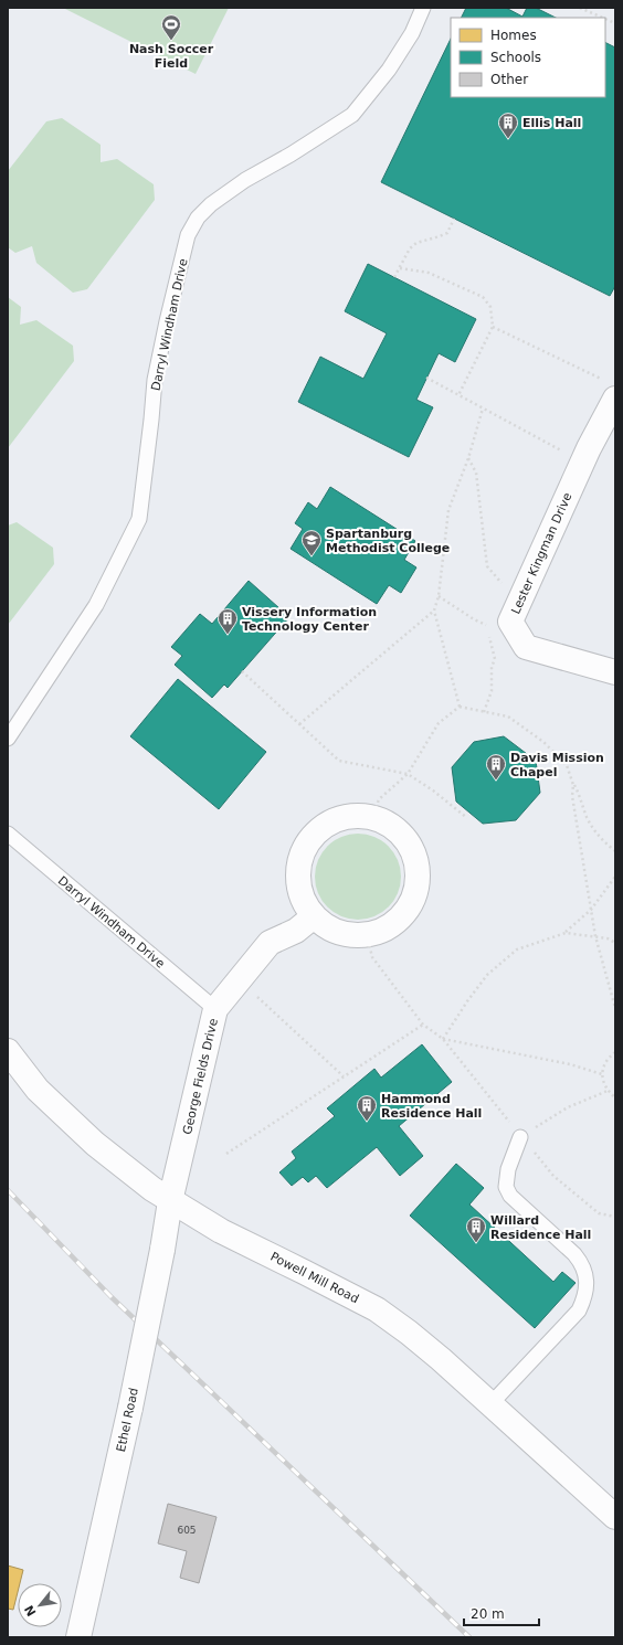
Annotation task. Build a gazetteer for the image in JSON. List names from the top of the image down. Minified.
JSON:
{"streets":{"street":["Lester Kingman Drive","George Fields Drive","Powell Mill Road","Ethel Road"],"lane":["Darryl Windham Drive"]},"crossings":[["Darryl Windham Drive","George Fields Drive"],["George Fields Drive","Powell Mill Road"],["George Fields Drive","Ethel Road"],["Powell Mill Road","Ethel Road"]],"places":{"sports":["Nash Soccer Field"],"building":["Ellis Hall","Vissery Information Technology Center","Davis Mission Chapel","Hammond Residence Hall","Willard Residence Hall"],"school or university":["Spartanburg Methodist College"]},"house_numbers":["605"],"legend":["Homes","Schools","Other"],"scale_bar":"20 m","north":"bottom left"}
